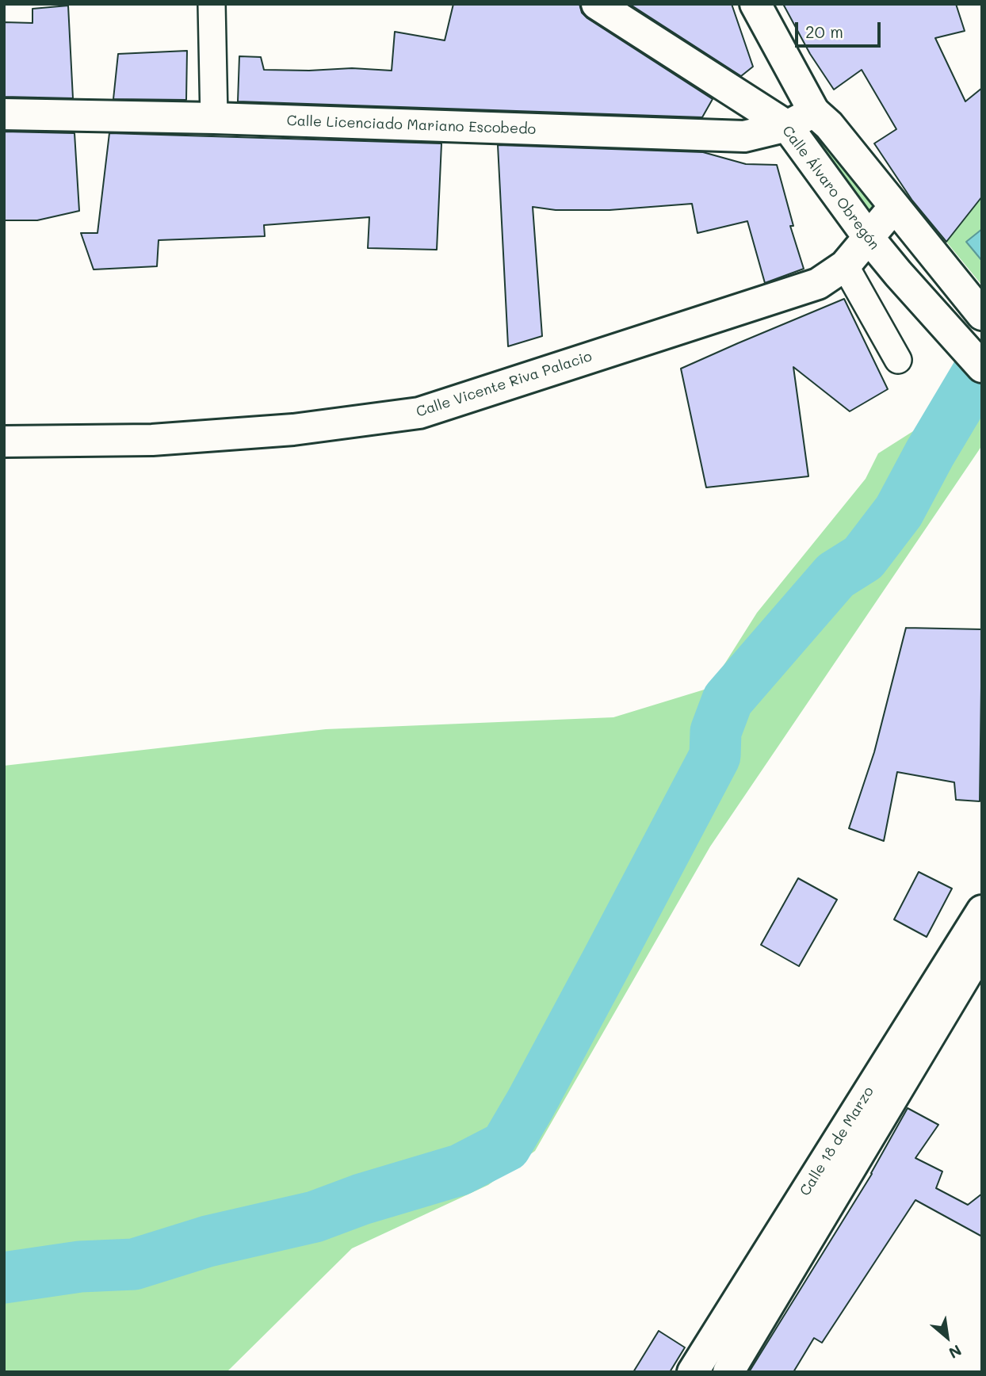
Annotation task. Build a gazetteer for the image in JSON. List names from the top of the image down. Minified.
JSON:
{"streets":{"main road":["Calle Licenciado Mariano Escobedo","Calle Álvaro Obregón","Calle Vicente Riva Palacio","Calle 18 de Marzo"]},"crossings":[["Calle Licenciado Mariano Escobedo","Calle Álvaro Obregón"],["Calle Álvaro Obregón","Calle Vicente Riva Palacio"]],"scale_bar":"20 m","north":"bottom right"}
